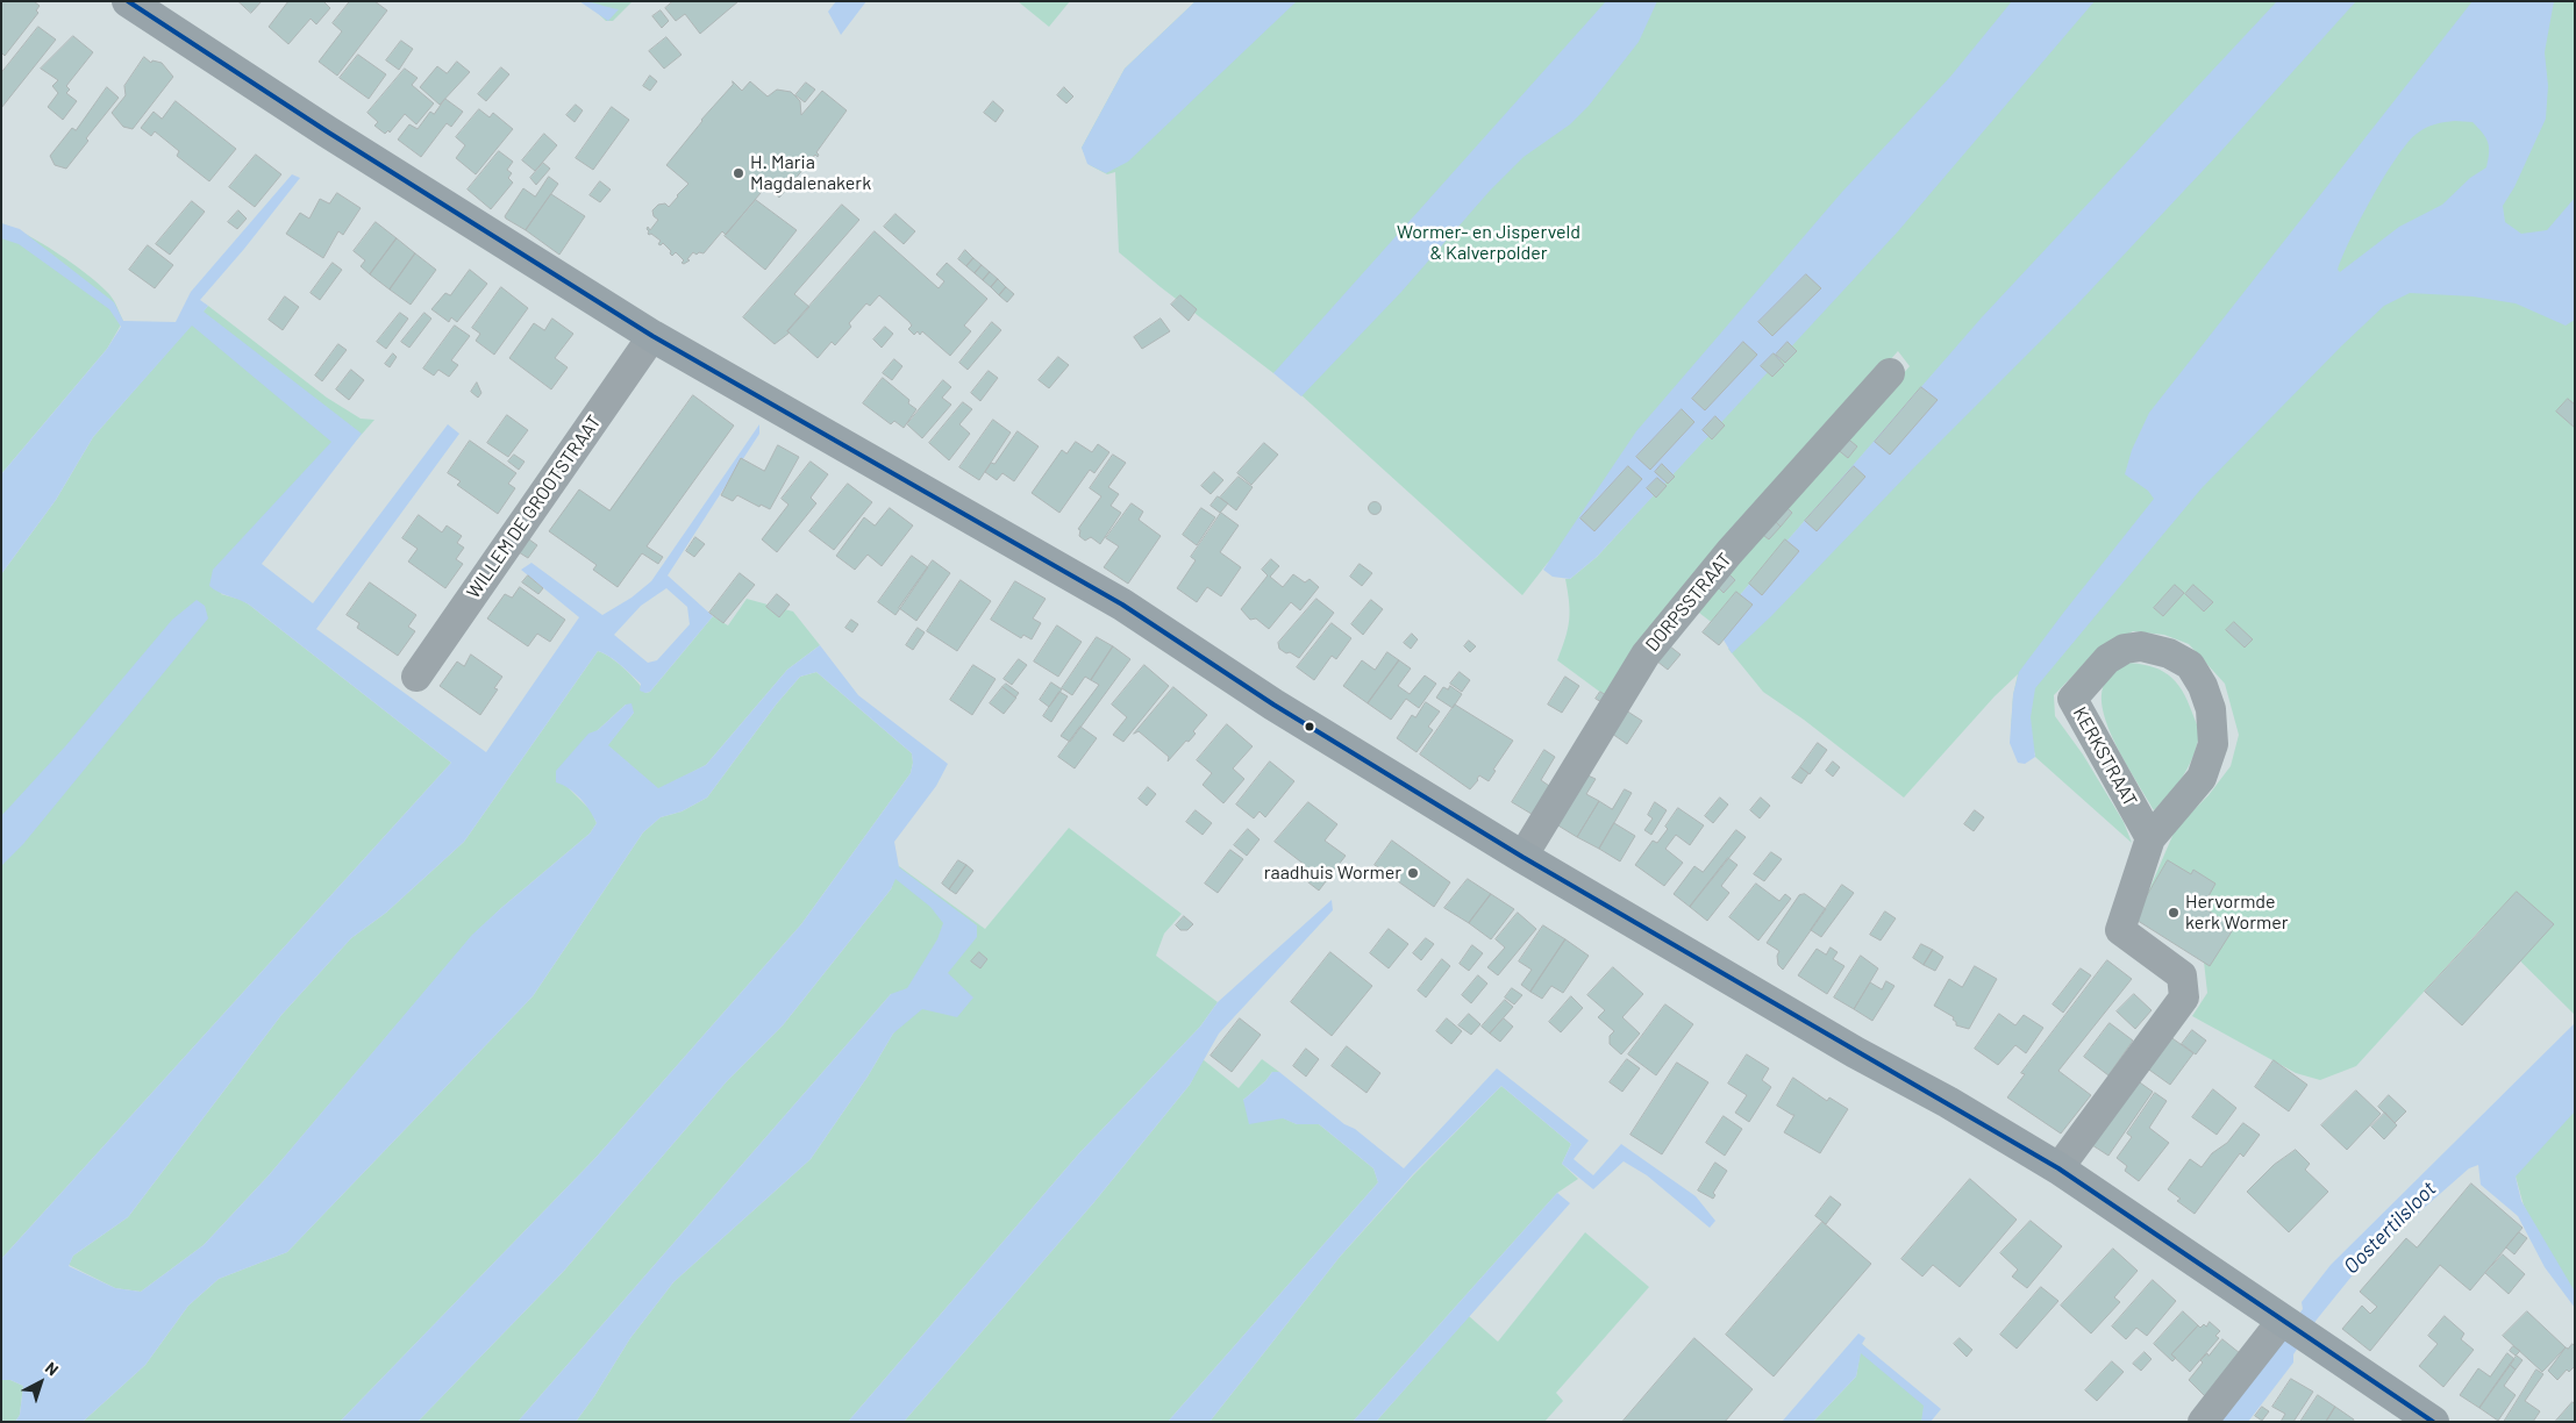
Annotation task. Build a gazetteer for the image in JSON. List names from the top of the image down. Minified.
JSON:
{"streets":{"street":["WILLEM DE GROOTSTRAAT","DORPSSTRAAT","KERKSTRAAT"]},"water":["Oostertilsloot"],"parks":["Wormer- en Jisperveld & Kalverpolder"],"places":["H. Maria Magdalenakerk","raadhuis Wormer","Hervormde kerk Wormer"],"north":"top right"}
